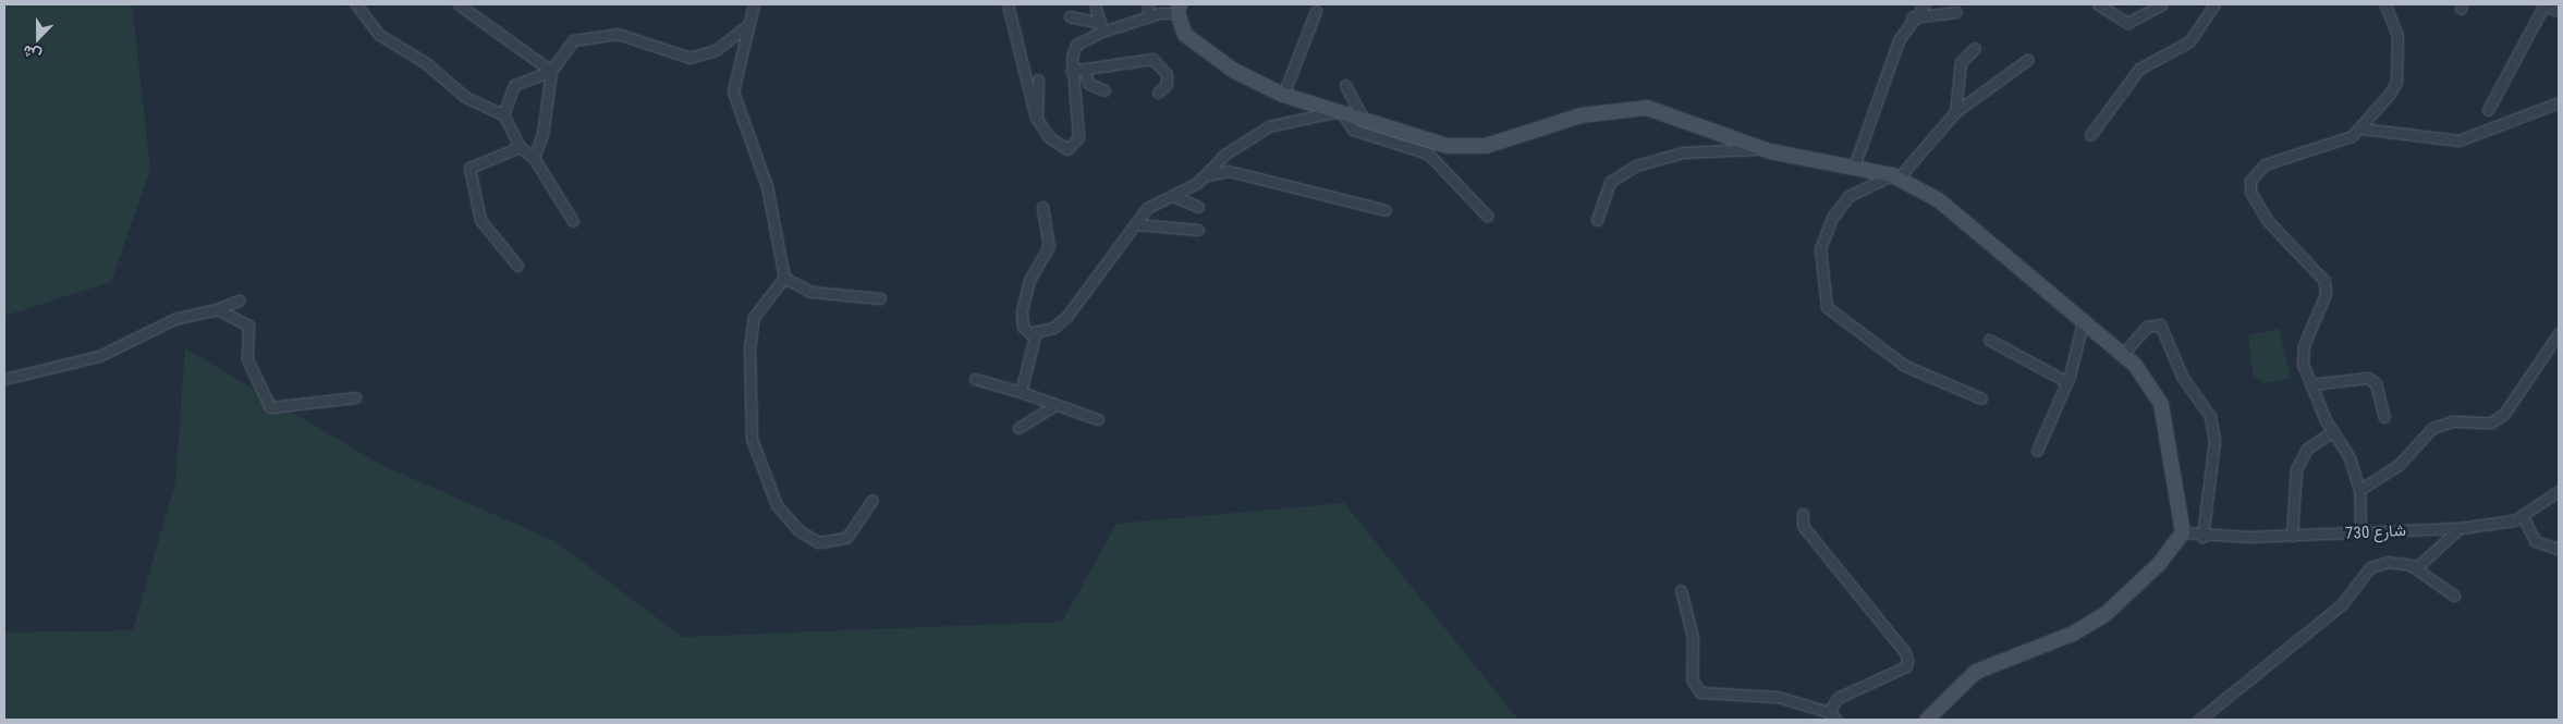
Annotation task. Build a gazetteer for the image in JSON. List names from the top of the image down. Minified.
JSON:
{"streets":{"street":["شارع 730"]},"north":"bottom"}
